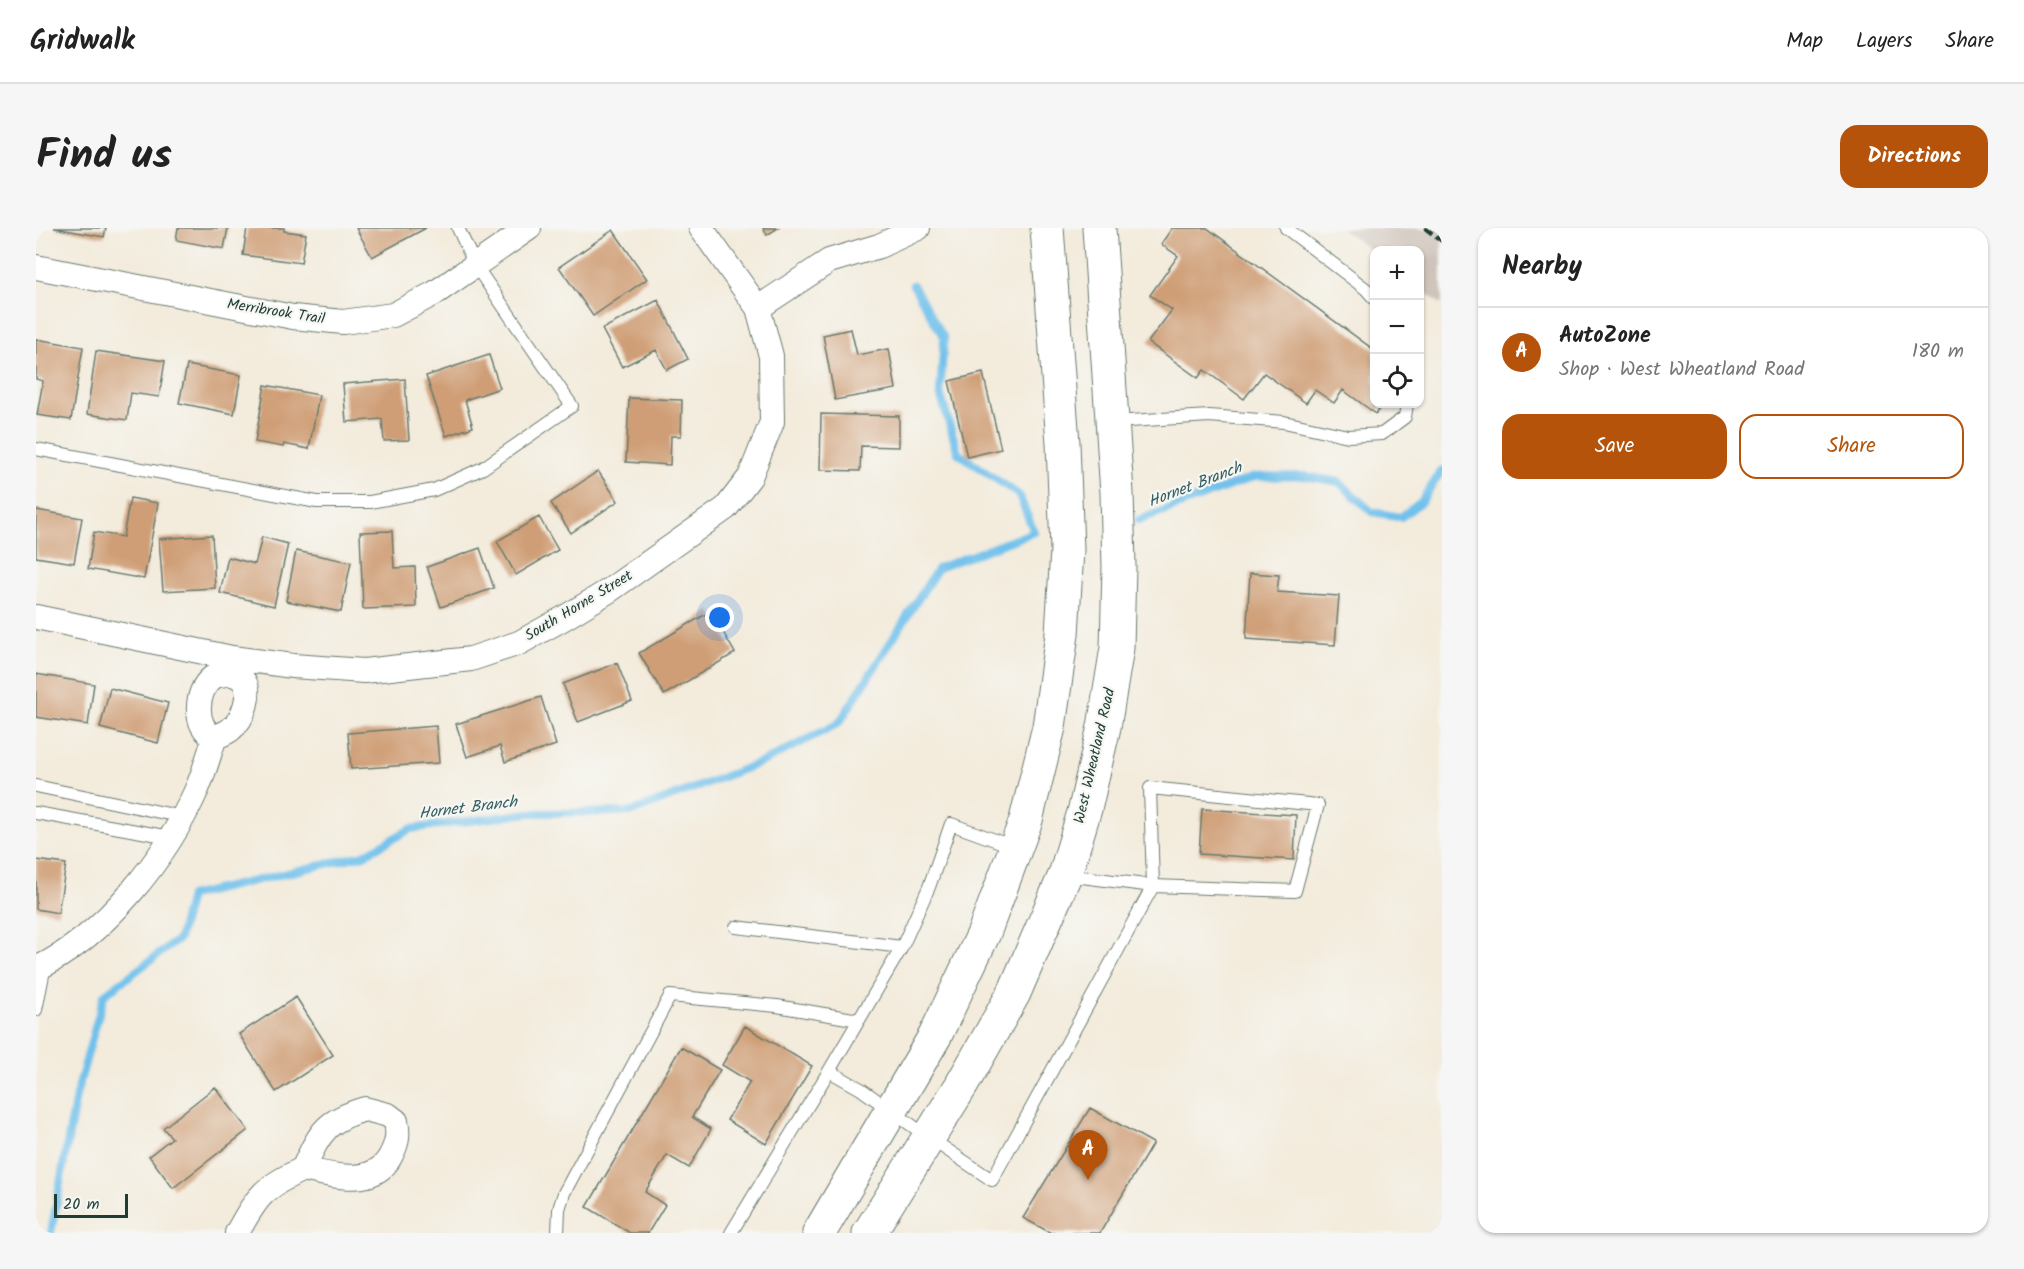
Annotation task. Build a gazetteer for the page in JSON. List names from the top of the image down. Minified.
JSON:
{"streets":{"main road":["West Wheatland Road"],"street":["Merribrook Trail","South Horne Street"]},"water":["Hornet Branch"],"scale_bar":"20 m","page":{"header":"Gridwalk","nav":["Map","Layers","Share"],"title":"Find us","buttons":["Directions",["Save","Share"]],"heading":"Nearby","map_buttons":["+","−"],"list":[{"mark":"A","name":"AutoZone","note":"Shop · West Wheatland Road","value":"180 m"}],"pins":"A","scale":"20 m"}}
